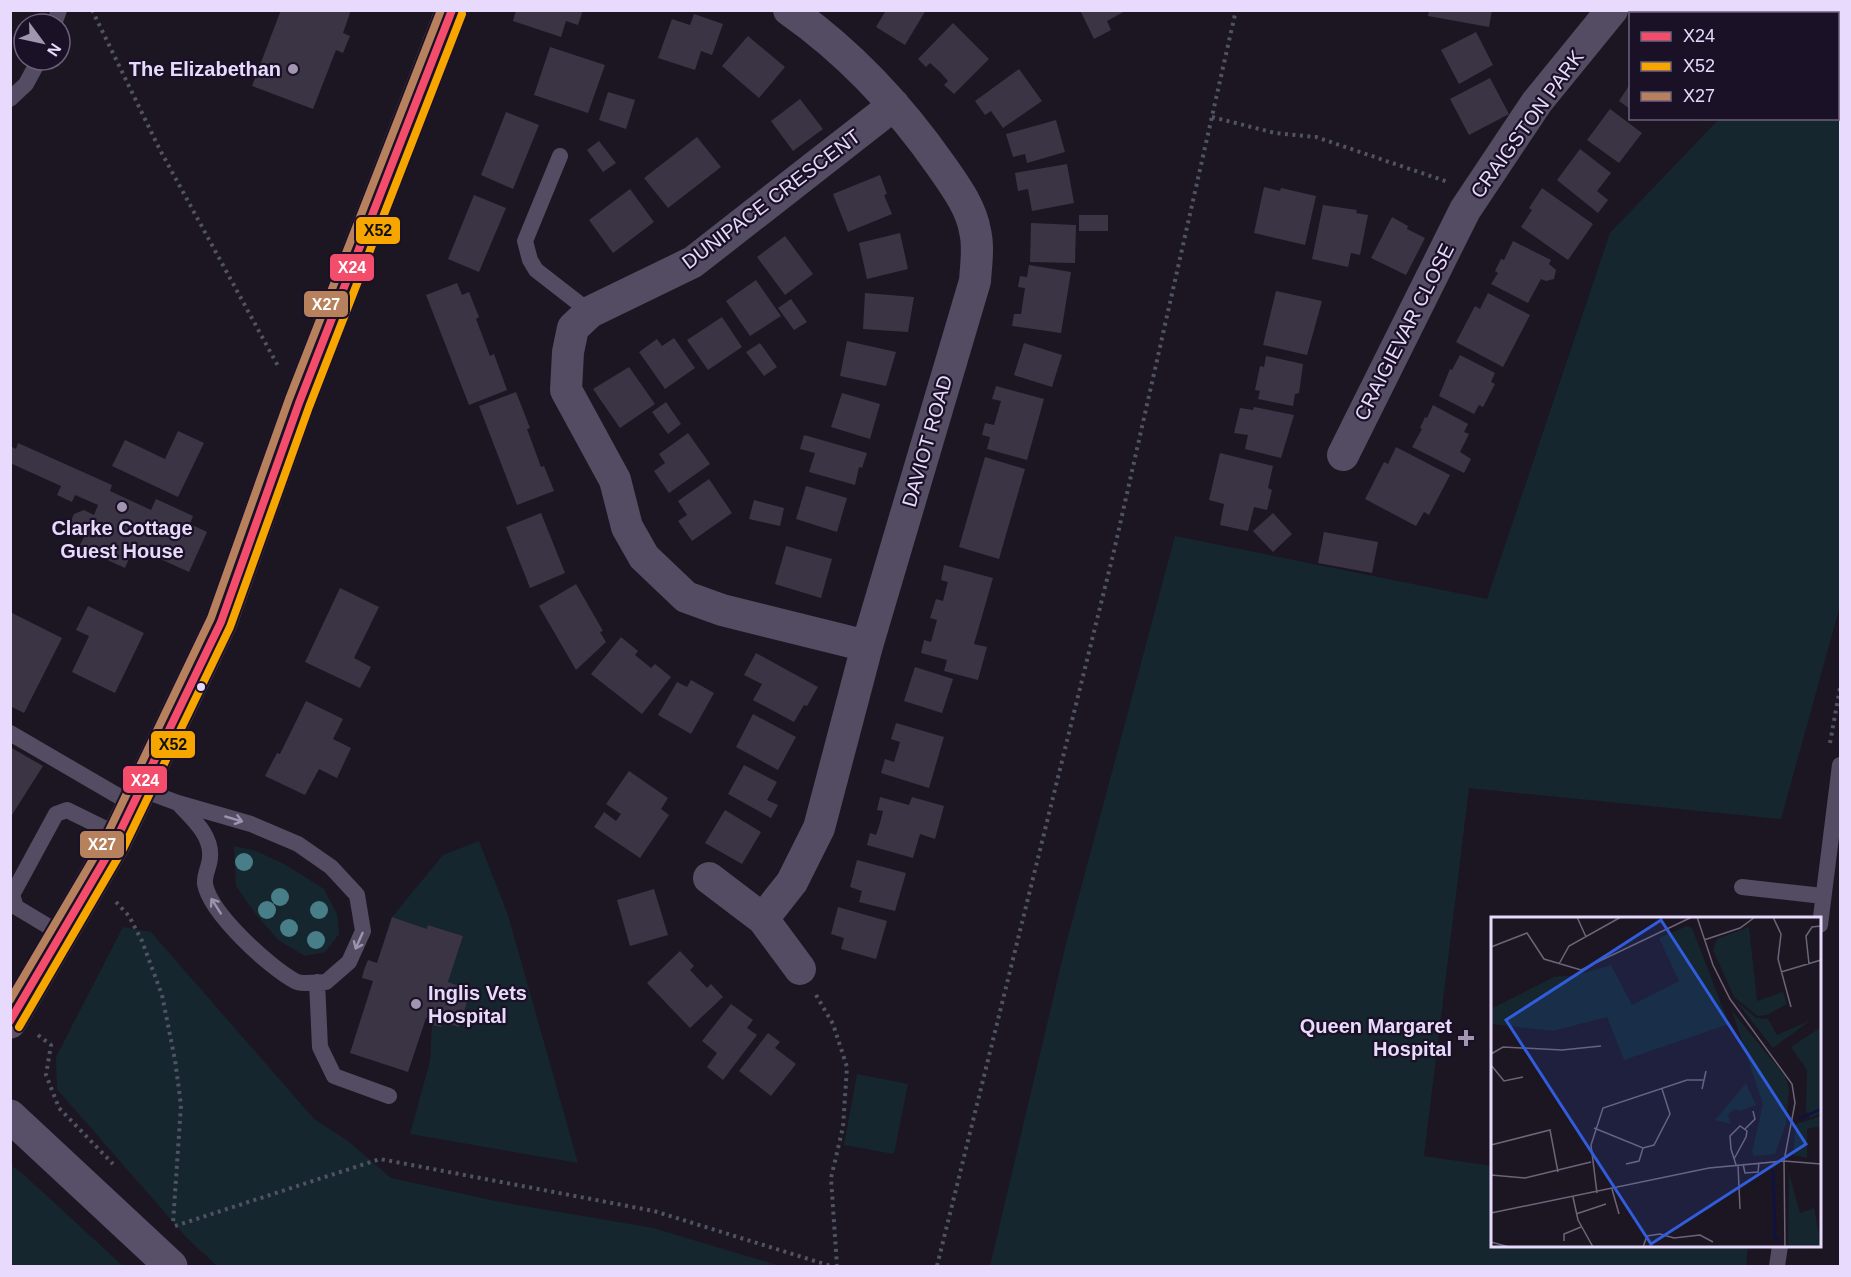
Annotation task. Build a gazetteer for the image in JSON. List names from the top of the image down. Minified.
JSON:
{"streets":{"street":["CRAIGSTON PARK","DUNIPACE CRESCENT","CRAIGIEVAR CLOSE","DAVIOT ROAD"]},"crossings":[["CRAIGSTON PARK","CRAIGIEVAR CLOSE"],["DUNIPACE CRESCENT","DAVIOT ROAD"]],"places":{"other":["The Elizabethan","Clarke Cottage Guest House","Inglis Vets Hospital"],"health":["Queen Margaret Hospital"]},"lines":["transit line X24","transit line X27","transit line X52"],"legend":["X24","X52","X27"],"north":"bottom right"}
